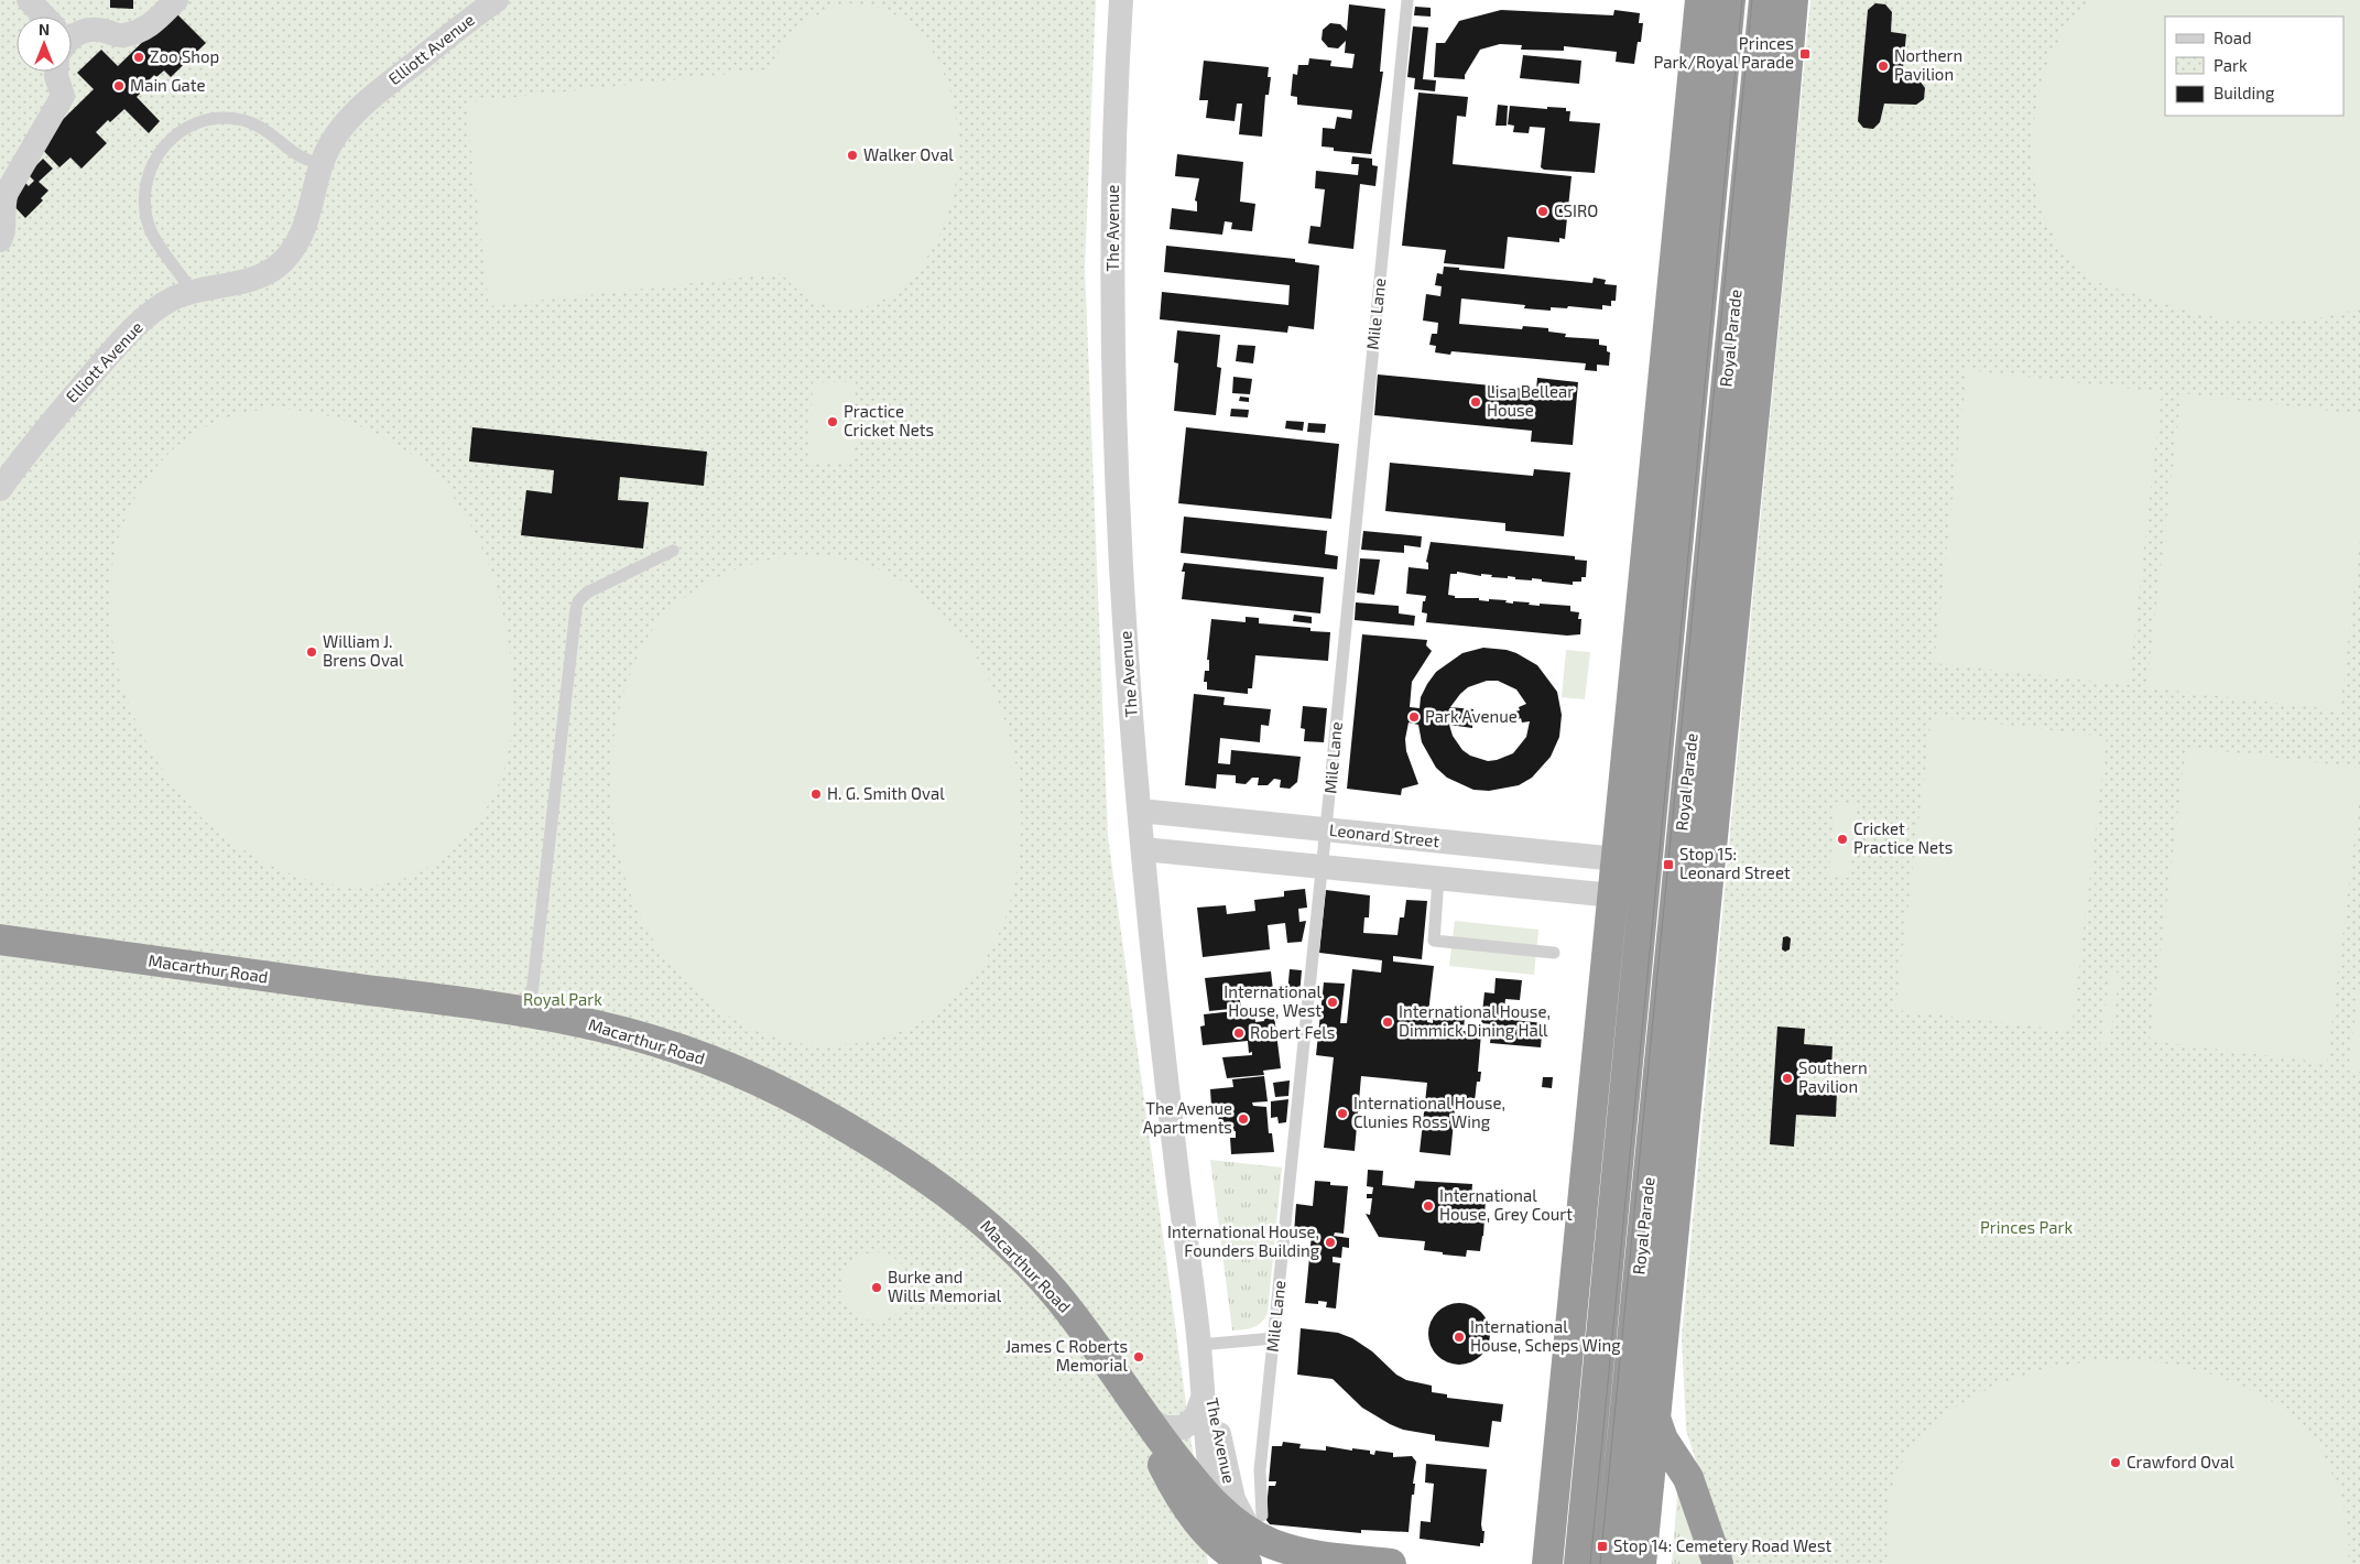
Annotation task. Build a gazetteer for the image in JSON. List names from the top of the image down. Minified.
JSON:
{"streets":{"highway":["Royal Parade","Macarthur Road"],"street":["Elliott Avenue","The Avenue","Leonard Street"],"lane":["Mile Lane"]},"crossings":[["The Avenue","Mile Lane"],["The Avenue","Leonard Street"],["The Avenue","Macarthur Road"],["Mile Lane","Leonard Street"],["Mile Lane","Macarthur Road"]],"parks":["Royal Park","Princes Park"],"places":{"transit":["Princes Park/Royal Parade","Stop 15: Leonard Street","Stop 14: Cemetery Road West"],"other":["Zoo Shop","Northern Pavilion","Main Gate","Walker Oval","CSIRO","Lisa Bellear House","Practice Cricket Nets","William J. Brens Oval","Park Avenue","H. G. Smith Oval","Cricket Practice Nets","International House, West","International House, Dimmick Dining Hall","Robert Fels","Southern Pavilion","International House, Clunies Ross Wing","The Avenue Apartments","International House, Grey Court","International House, Founders Building","Burke and Wills Memorial","International House, Scheps Wing","James C Roberts Memorial","Crawford Oval"]},"legend":["Road","Park","Building"],"north":"top"}
